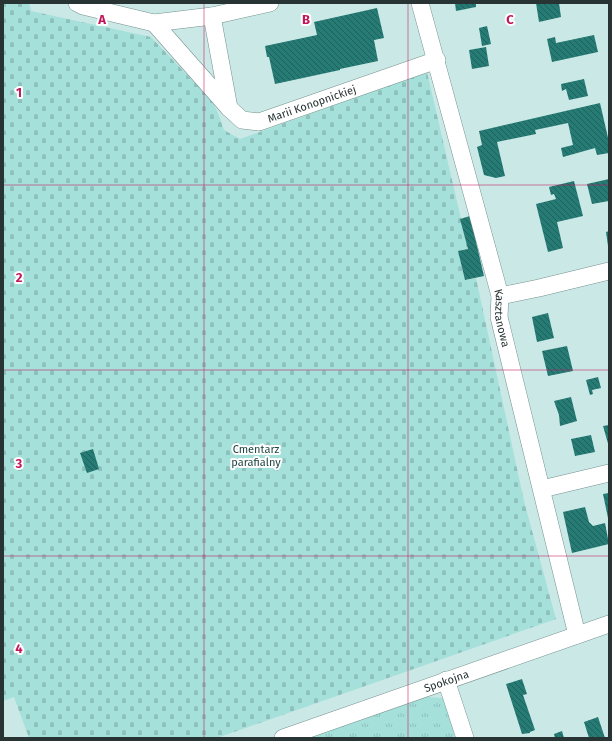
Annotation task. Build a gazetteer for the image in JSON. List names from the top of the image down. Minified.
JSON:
{"streets":{"street":["Marii Konopnickiej","Kasztanowa","Spokojna"]},"crossings":[["Marii Konopnickiej","Kasztanowa"],["Kasztanowa","Spokojna"]],"parks":["Cmentarz parafialny"],"grid":{"columns":["A","B","C"],"rows":["1","2","3","4"]}}
